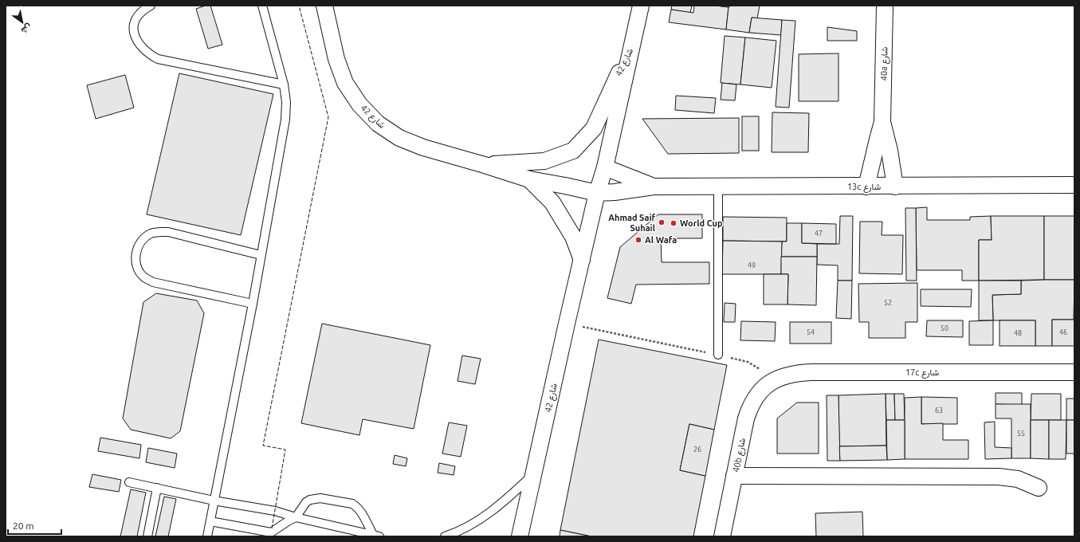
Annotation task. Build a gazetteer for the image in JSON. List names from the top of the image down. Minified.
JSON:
{"streets":{"street":["شارع 42","40a شارع","13c شارع","17c شارع","40b شارع"]},"crossings":[["شارع 42","13c شارع"],["40a شارع","13c شارع"],["17c شارع","40b شارع"]],"places":["Ahmad Saif Suhail","World Cup","Al Wafa"],"house_numbers":["47","49","52","50","54","46","48","63","55","26"],"scale_bar":"20 m","north":"bottom right"}
